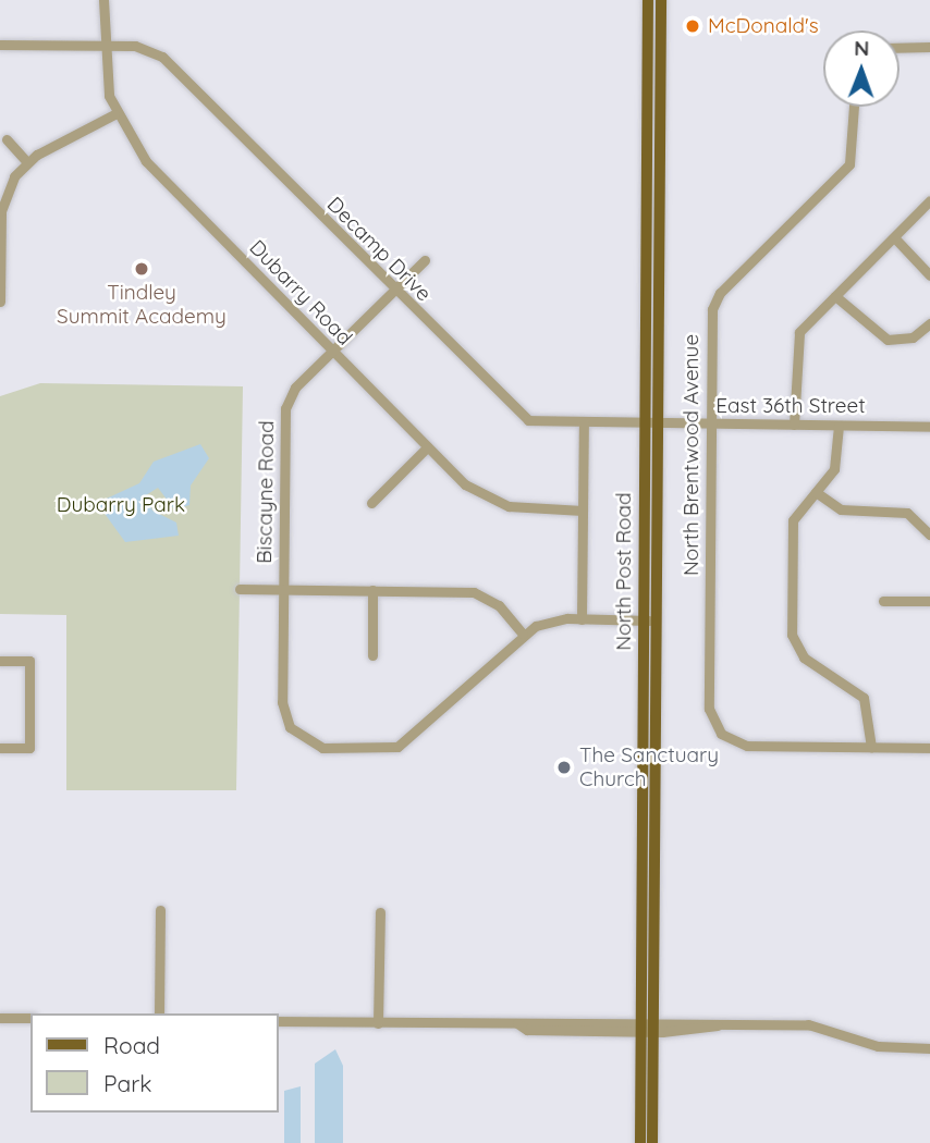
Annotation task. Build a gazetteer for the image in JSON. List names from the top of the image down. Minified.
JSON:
{"streets":{"main road":["North Post Road"],"street":["Decamp Drive","Dubarry Road","East 36th Street","North Brentwood Avenue","Biscayne Road"]},"crossings":[["Decamp Drive","Dubarry Road"],["Decamp Drive","East 36th Street"],["Decamp Drive","Biscayne Road"],["Decamp Drive","North Post Road"],["Dubarry Road","Biscayne Road"],["East 36th Street","North Brentwood Avenue"],["East 36th Street","North Post Road"]],"parks":["Dubarry Park"],"places":["McDonald's","Tindley Summit Academy","The Sanctuary Church"],"legend":["Road","Park"],"north":"top"}
